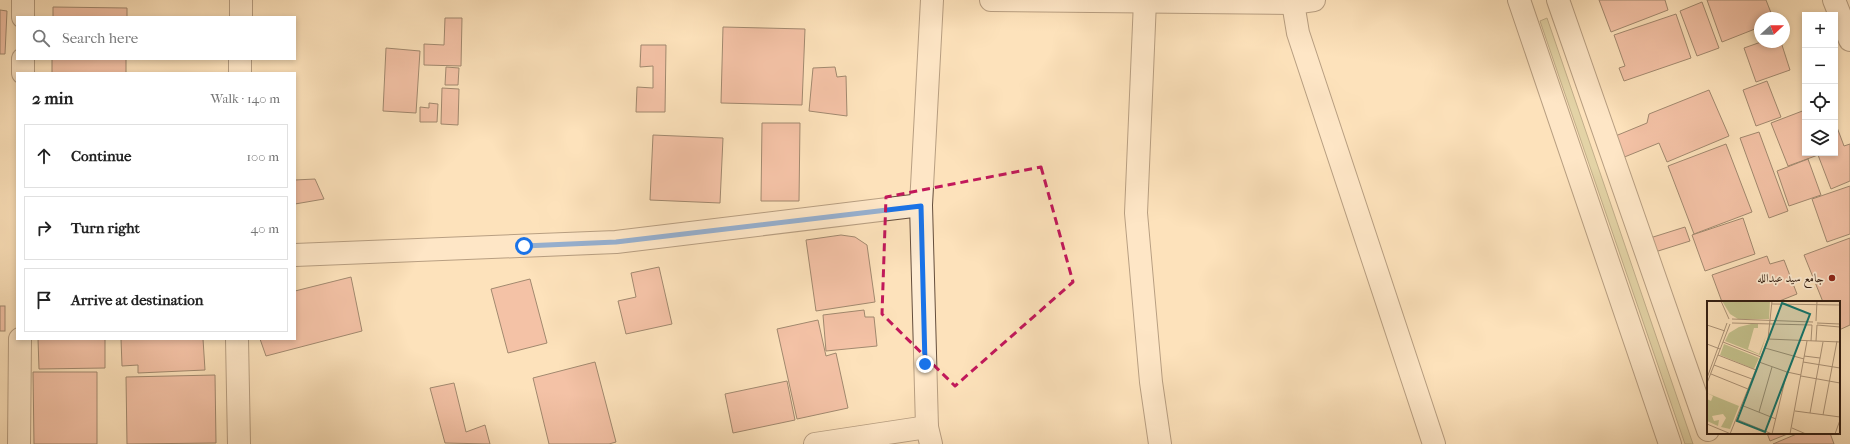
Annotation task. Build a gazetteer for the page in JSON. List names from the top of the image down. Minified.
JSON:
{"places":["جامع سيد عبدالله"],"north":"right","page":{"map_buttons":["+","−"],"search":"Search here","heading":["2 min","Walk · 140 m"],"list":[["Continue","100 m"],["Turn right","40 m"],"Arrive at destination"]}}
